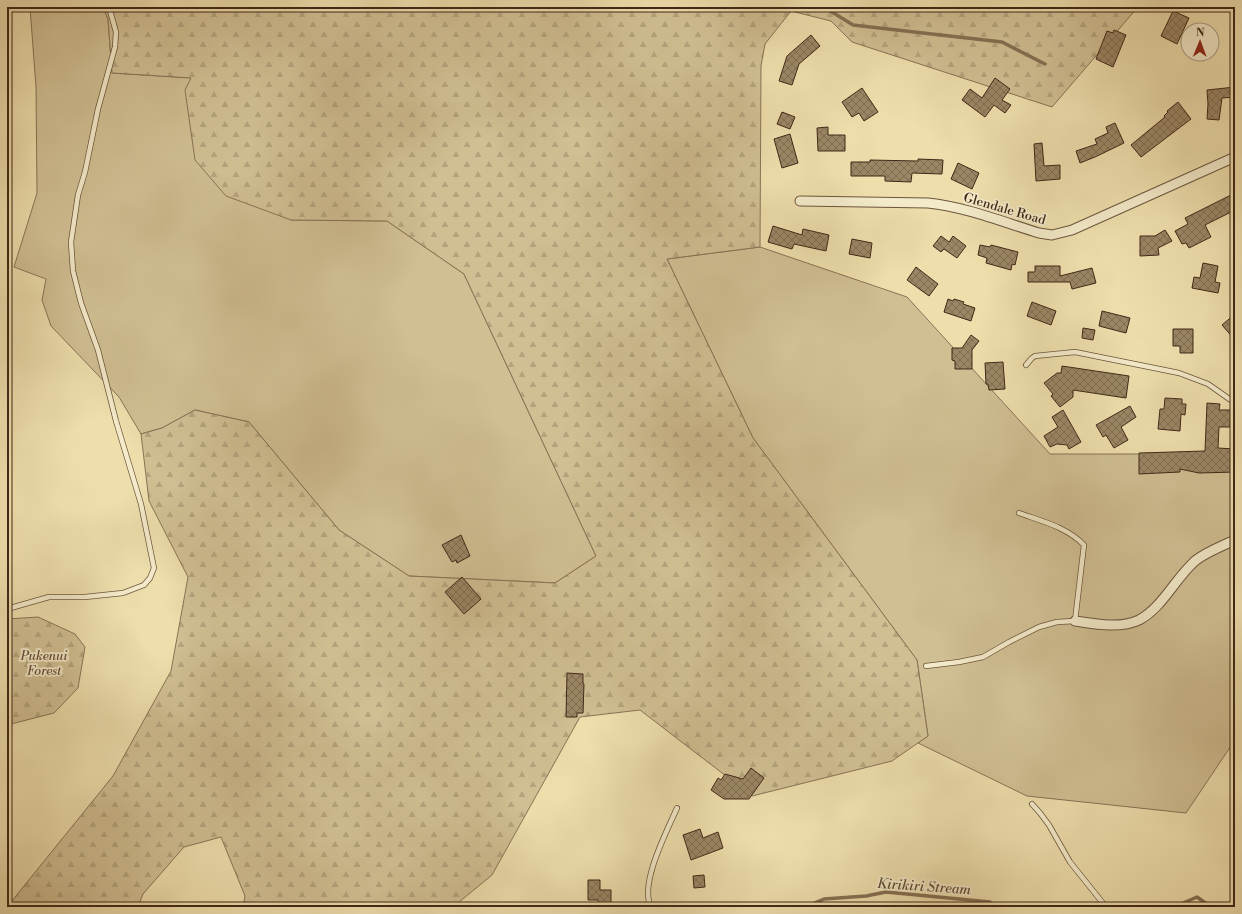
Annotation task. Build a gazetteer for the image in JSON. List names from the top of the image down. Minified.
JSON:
{"streets":{"street":["Glendale Road"]},"water":["Kirikiri Stream"],"parks":["Pukenui Forest"],"north":"top"}
